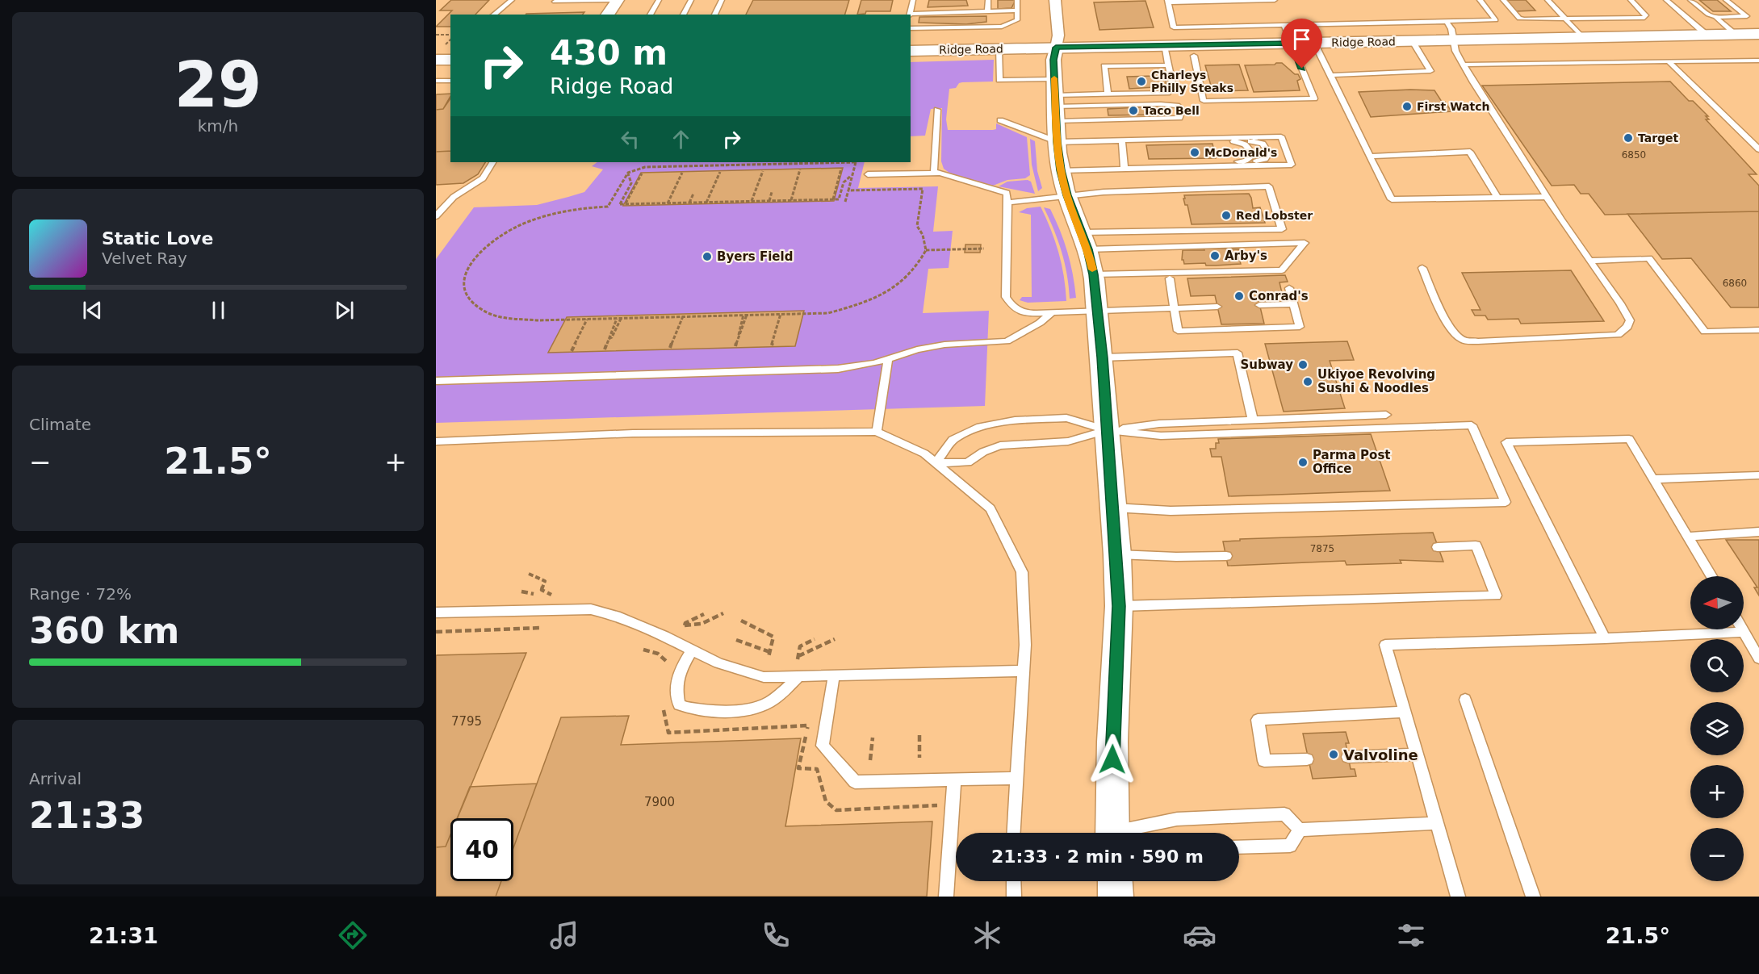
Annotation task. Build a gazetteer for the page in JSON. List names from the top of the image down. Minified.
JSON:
{"streets":{"main road":["Ridge Road"]},"places":["Charleys Philly Steaks","First Watch","Taco Bell","Target","McDonald's","Red Lobster","Arby's","Byers Field","Conrad's","Subway","Ukiyoe Revolving Sushi & Noodles","Parma Post Office","Valvoline"],"house_numbers":["6850","6860","7875","7795","7900"],"north":"left","page":{"tile":[["29","km/h"],"Climate",["Range · 72%","360 km"],["Arrival","21:33"]],"turn":["430 m","Ridge Road"],"song":["Static Love","Velvet Ray"],"heat":["−","21.5°","+"],"map_buttons":["+","−"],"limit":"40","trip":"21:33 · 2 min · 590 m","tabs":["21:31","21.5°"]}}
